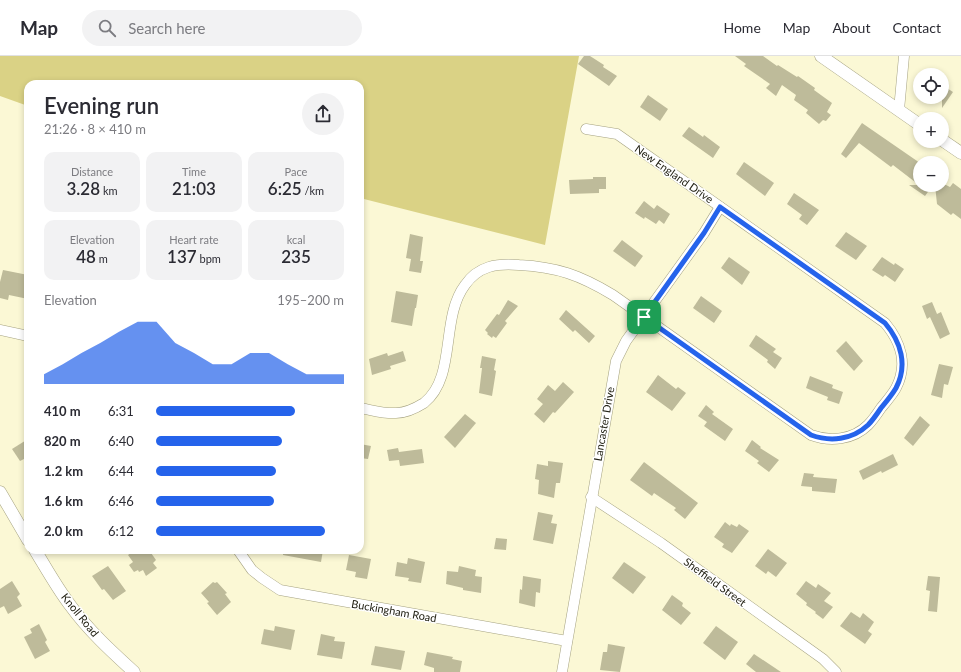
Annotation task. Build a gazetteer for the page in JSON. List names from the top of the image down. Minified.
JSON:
{"streets":{"street":["New England Drive","Lancaster Drive","Sheffield Street","Buckingham Road","Knoll Road"]},"crossings":[["New England Drive","Lancaster Drive"],["Lancaster Drive","Sheffield Street"],["Lancaster Drive","Buckingham Road"]],"page":{"header":"Map","search":"Search here","nav":["Home","Map","About","Contact"],"map_buttons":["+","−"],"heading":["Evening run","21:26 · 8 × 410 m"],"stats":[["Distance","3.28 km"],["Time","21:03"],["Pace","6:25 /km"],["Elevation","48 m"],["Heart rate","137 bpm"],["kcal","235"]],"chart":["Elevation","195–200 m"],"list":[{"name":"410 m","note":"6:31"},{"name":"820 m","note":"6:40"},{"name":"1.2 km","note":"6:44"},{"name":"1.6 km","note":"6:46"},{"name":"2.0 km","note":"6:12"}]}}
